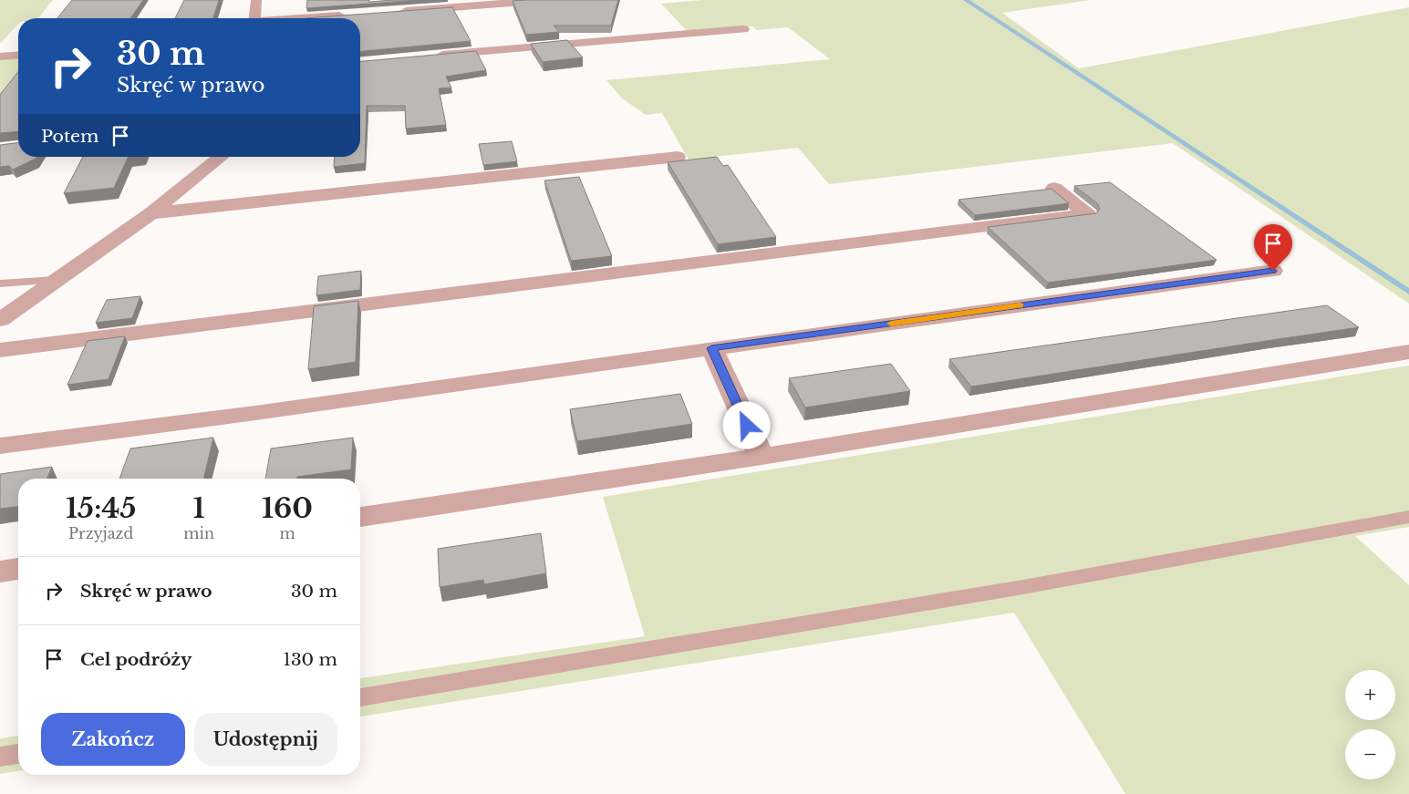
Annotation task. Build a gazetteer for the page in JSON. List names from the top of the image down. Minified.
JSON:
{"page":{"turn":["30 m","Skręć w prawo"],"then":"Potem","eta":["15:45","Przyjazd","1","min","160","m"],"list":[{"name":"Skręć w prawo","value":"30 m"},{"name":"Cel podróży","value":"130 m"}],"map_buttons":["+","−"],"buttons":["Zakończ","Udostępnij"]}}
